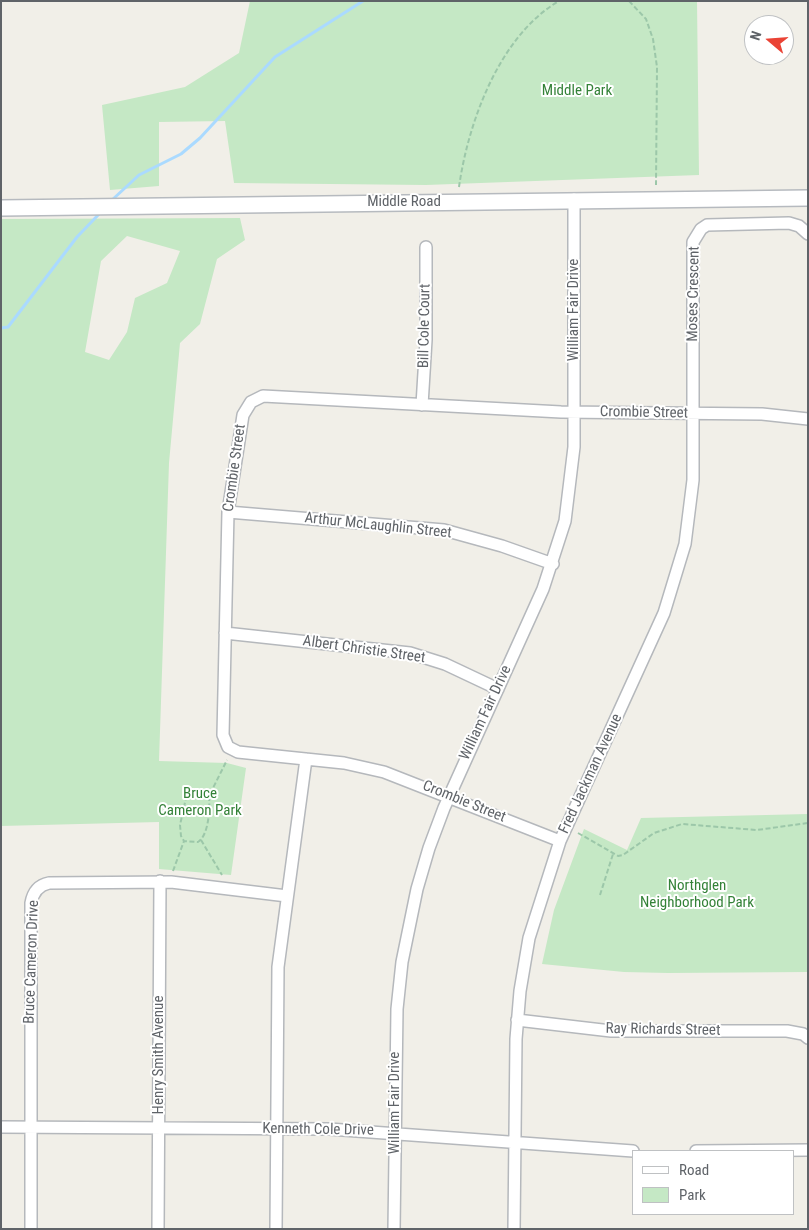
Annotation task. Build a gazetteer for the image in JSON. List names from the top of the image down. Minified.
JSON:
{"streets":{"street":["Middle Road","Moses Crescent","William Fair Drive","Bill Cole Court","Crombie Street","Arthur McLaughlin Street","Albert Christie Street","Fred Jackman Avenue","Bruce Cameron Drive","Ray Richards Street","Henry Smith Avenue","Kenneth Cole Drive"]},"crossings":[["Middle Road","William Fair Drive"],["Moses Crescent","Crombie Street"],["Moses Crescent","Fred Jackman Avenue"],["William Fair Drive","Crombie Street"],["William Fair Drive","Arthur McLaughlin Street"],["William Fair Drive","Albert Christie Street"],["William Fair Drive","Kenneth Cole Drive"],["Bill Cole Court","Crombie Street"],["Crombie Street","Arthur McLaughlin Street"],["Crombie Street","Albert Christie Street"],["Crombie Street","Fred Jackman Avenue"],["Fred Jackman Avenue","Ray Richards Street"],["Fred Jackman Avenue","Kenneth Cole Drive"],["Bruce Cameron Drive","Henry Smith Avenue"],["Bruce Cameron Drive","Kenneth Cole Drive"],["Henry Smith Avenue","Kenneth Cole Drive"]],"parks":["Middle Park","Bruce Cameron Park","Northglen Neighborhood Park"],"legend":["Road","Park"],"north":"left"}
